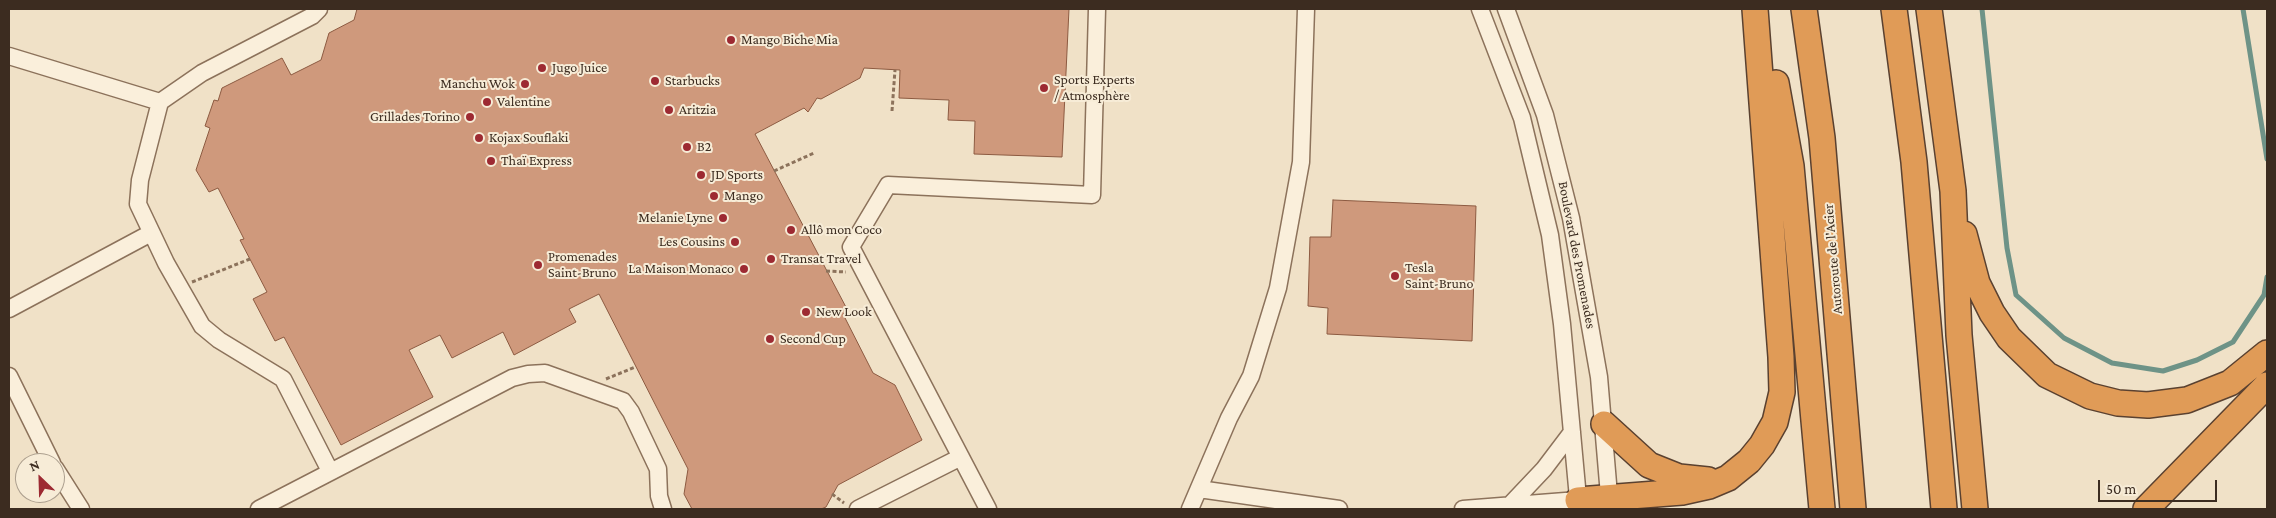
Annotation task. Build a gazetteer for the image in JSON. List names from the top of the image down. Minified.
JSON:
{"streets":{"highway":["Autoroute de l'Acier"],"street":["Boulevard des Promenades"]},"places":["Mango Biche Mia","Jugo Juice","Starbucks","Manchu Wok","Sports Experts / Atmosphère","Valentine","Aritzia","Grillades Torino","Kojax Souflaki","B2","Thaï Express","JD Sports","Mango","Melanie Lyne","Allô mon Coco","Les Cousins","Transat Travel","Promenades Saint-Bruno","La Maison Monaco","Tesla Saint-Bruno","New Look","Second Cup"],"scale_bar":"50 m","north":"top left"}
